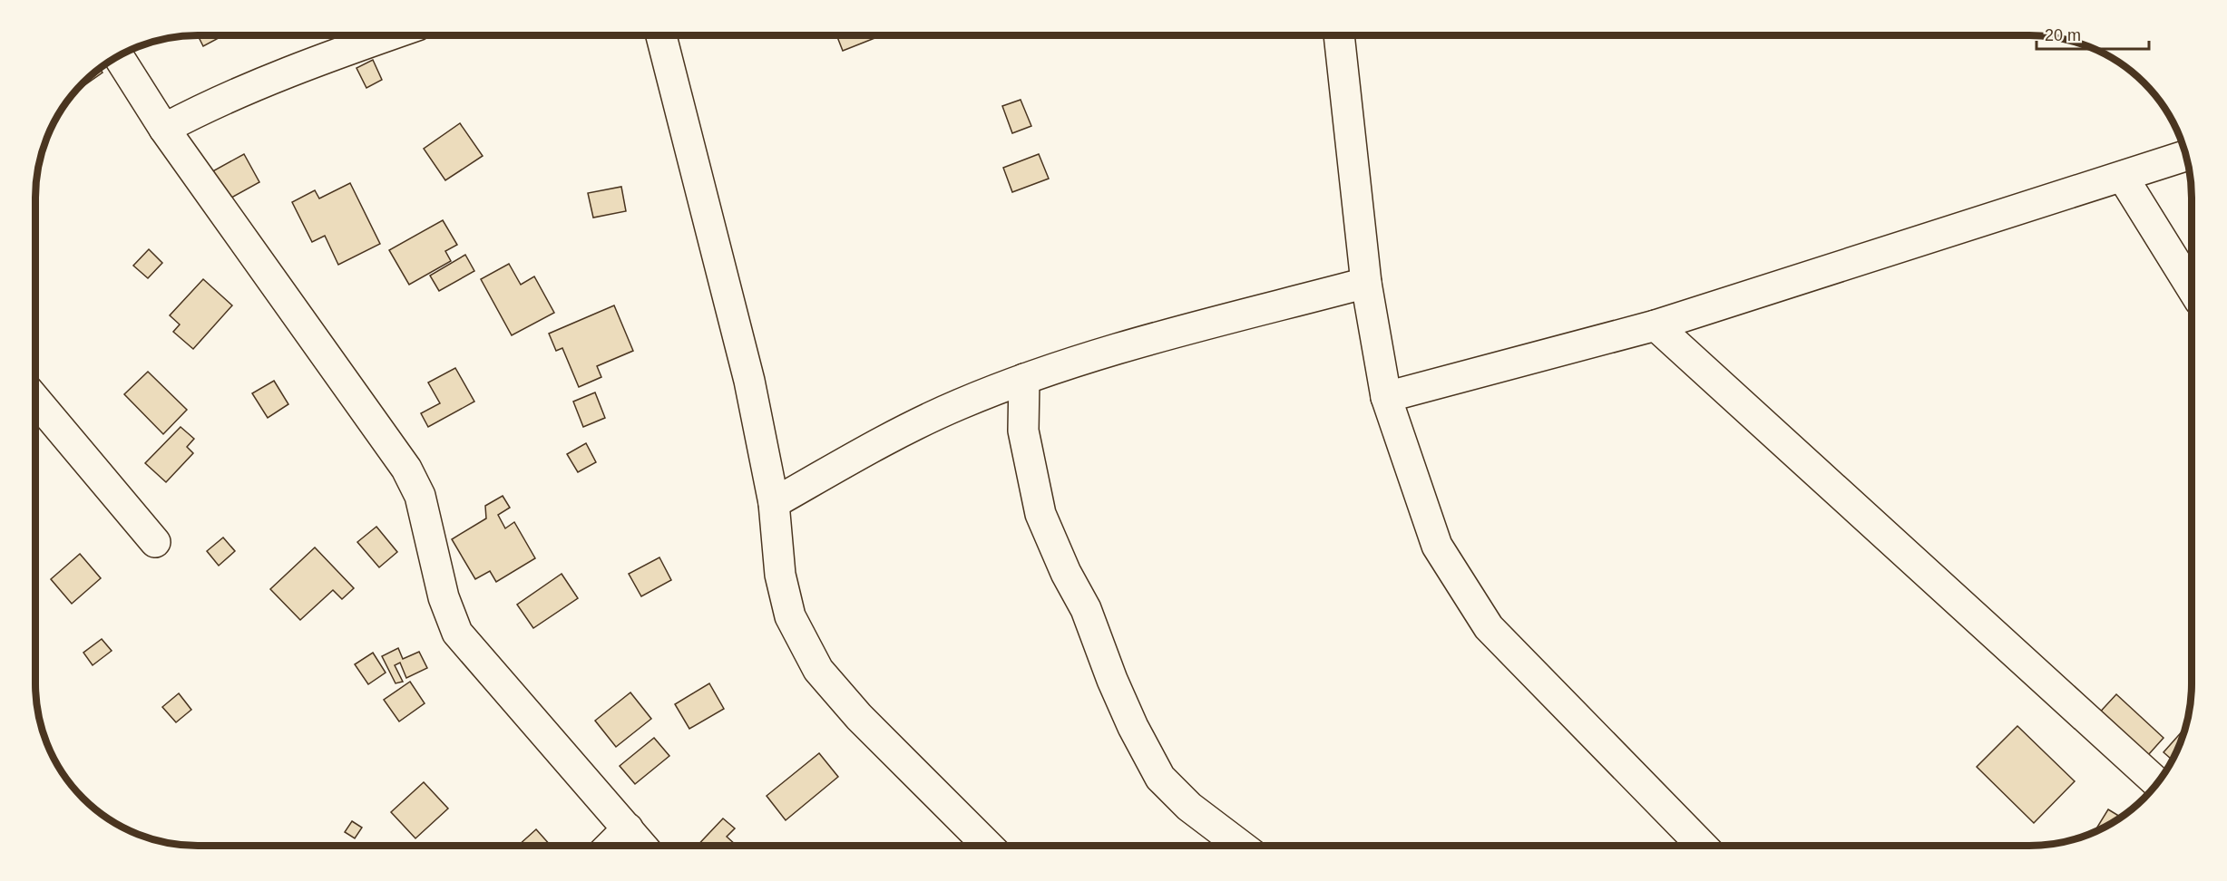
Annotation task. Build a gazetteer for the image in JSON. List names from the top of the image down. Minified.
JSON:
{"scale_bar":"20 m"}
